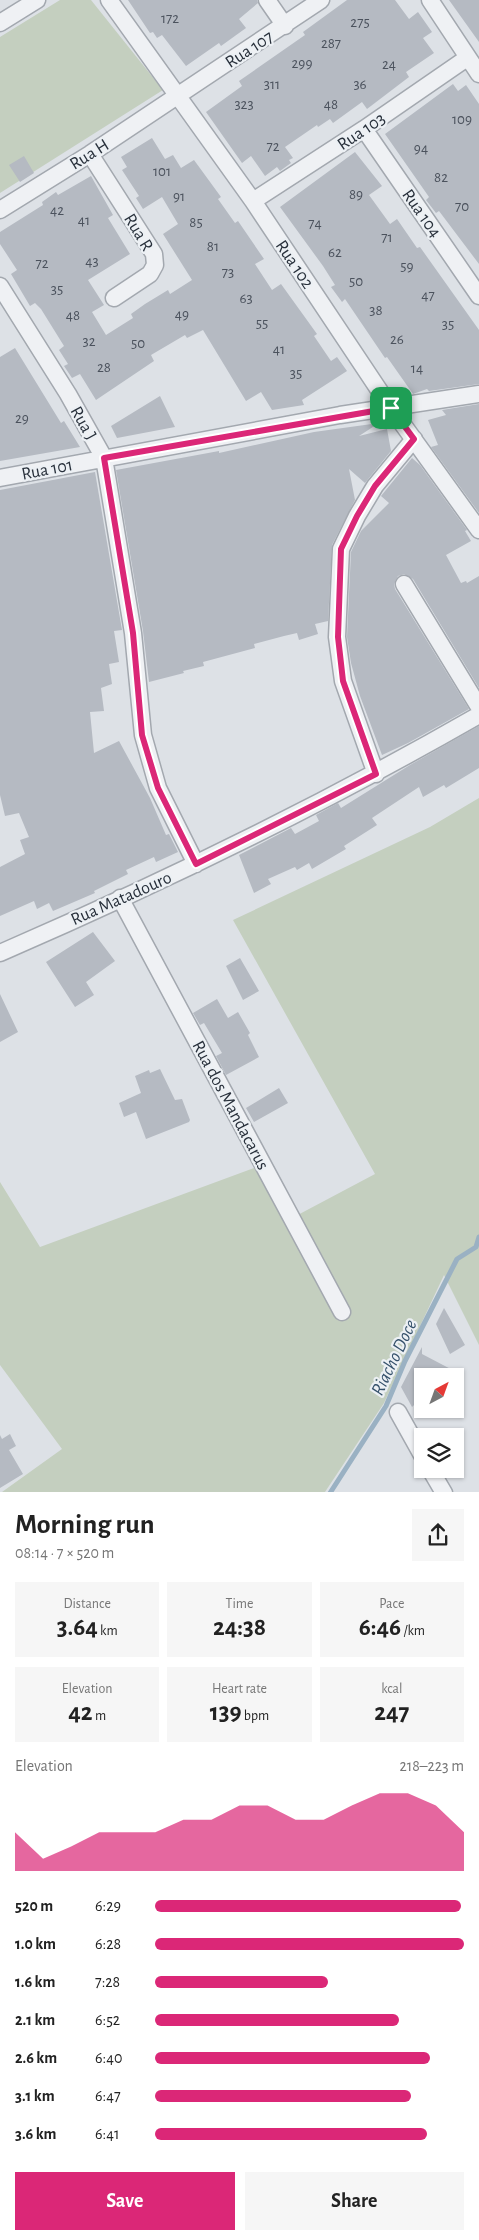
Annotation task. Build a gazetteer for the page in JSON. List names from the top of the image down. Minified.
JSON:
{"streets":{"street":["Rua 107","Rua 103","Rua H","Rua 104","Rua R","Rua 102","Rua J","Rua 101","Rua Matadouro","Rua dos Mandacarus"]},"crossings":[["Rua 107","Rua H"],["Rua 107","Rua 102"],["Rua 103","Rua 104"],["Rua 103","Rua 102"],["Rua H","Rua R"],["Rua H","Rua 102"],["Rua 102","Rua 101"],["Rua J","Rua 101"],["Rua J","Rua Matadouro"],["Rua Matadouro","Rua dos Mandacarus"]],"water":["Riacho Doce"],"house_numbers":["172","275","287","299","24","311","36","323","48","109","72","94","101","82","89","91","70","42","41","85","74","71","81","62","43","72","59","73","50","35","47","63","38","49","48","55","35","26","32","50","41","28","14","35","29"],"north":"top right","page":{"heading":["Morning run","08:14 · 7 × 520 m"],"stats":[["Distance","3.64 km"],["Time","24:38"],["Pace","6:46 /km"],["Elevation","42 m"],["Heart rate","139 bpm"],["kcal","247"]],"chart":["Elevation","218–223 m"],"list":[{"name":"520 m","note":"6:29"},{"name":"1.0 km","note":"6:28"},{"name":"1.6 km","note":"7:28"},{"name":"2.1 km","note":"6:52"},{"name":"2.6 km","note":"6:40"},{"name":"3.1 km","note":"6:47"},{"name":"3.6 km","note":"6:41"}],"buttons":["Save","Share"]}}
